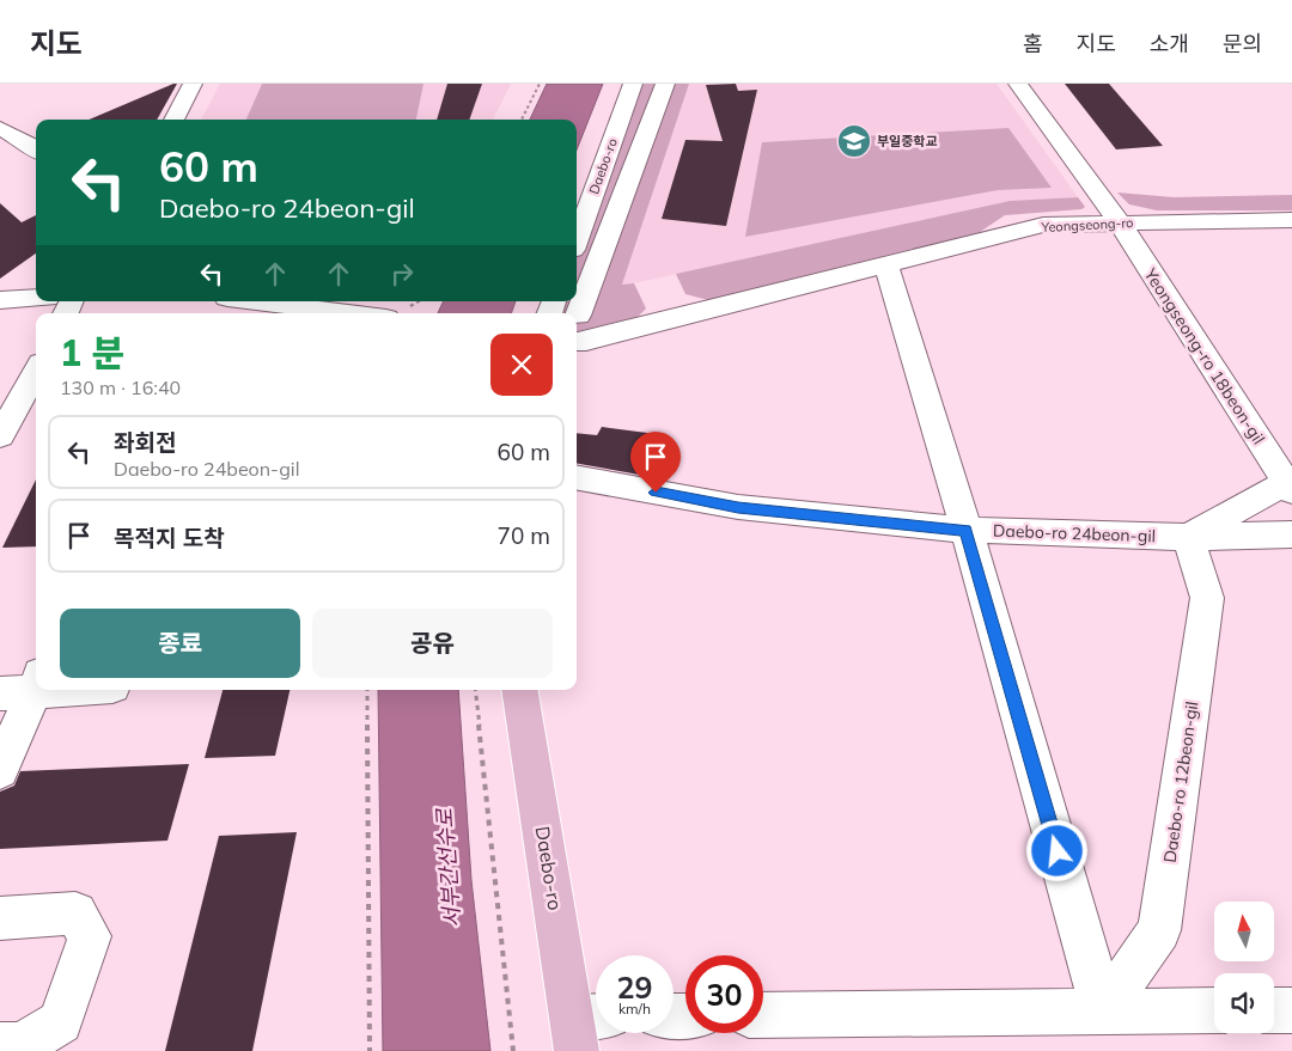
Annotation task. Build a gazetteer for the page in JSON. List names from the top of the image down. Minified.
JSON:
{"streets":{"main road":["Daebo-ro"],"street":["Yeongseong-ro","Yeongseong-ro 18beon-gil","Daebo-ro 24beon-gil","Daebo-ro 12beon-gil"]},"crossings":[["Yeongseong-ro","Yeongseong-ro 18beon-gil"],["Daebo-ro 24beon-gil","Daebo-ro 12beon-gil"]],"water":["서부간선수로"],"places":{"school or university":["부일중학교"]},"north":"top","page":{"header":"지도","nav":["홈","지도","소개","문의"],"turn":["60 m","Daebo-ro 24beon-gil"],"heading":["1 분","130 m · 16:40"],"list":[{"name":"좌회전","note":"Daebo-ro 24beon-gil","value":"60 m"},{"name":"목적지 도착","value":"70 m"}],"buttons":["종료","공유"],"speed":"29 km/h","limit":"30"}}
